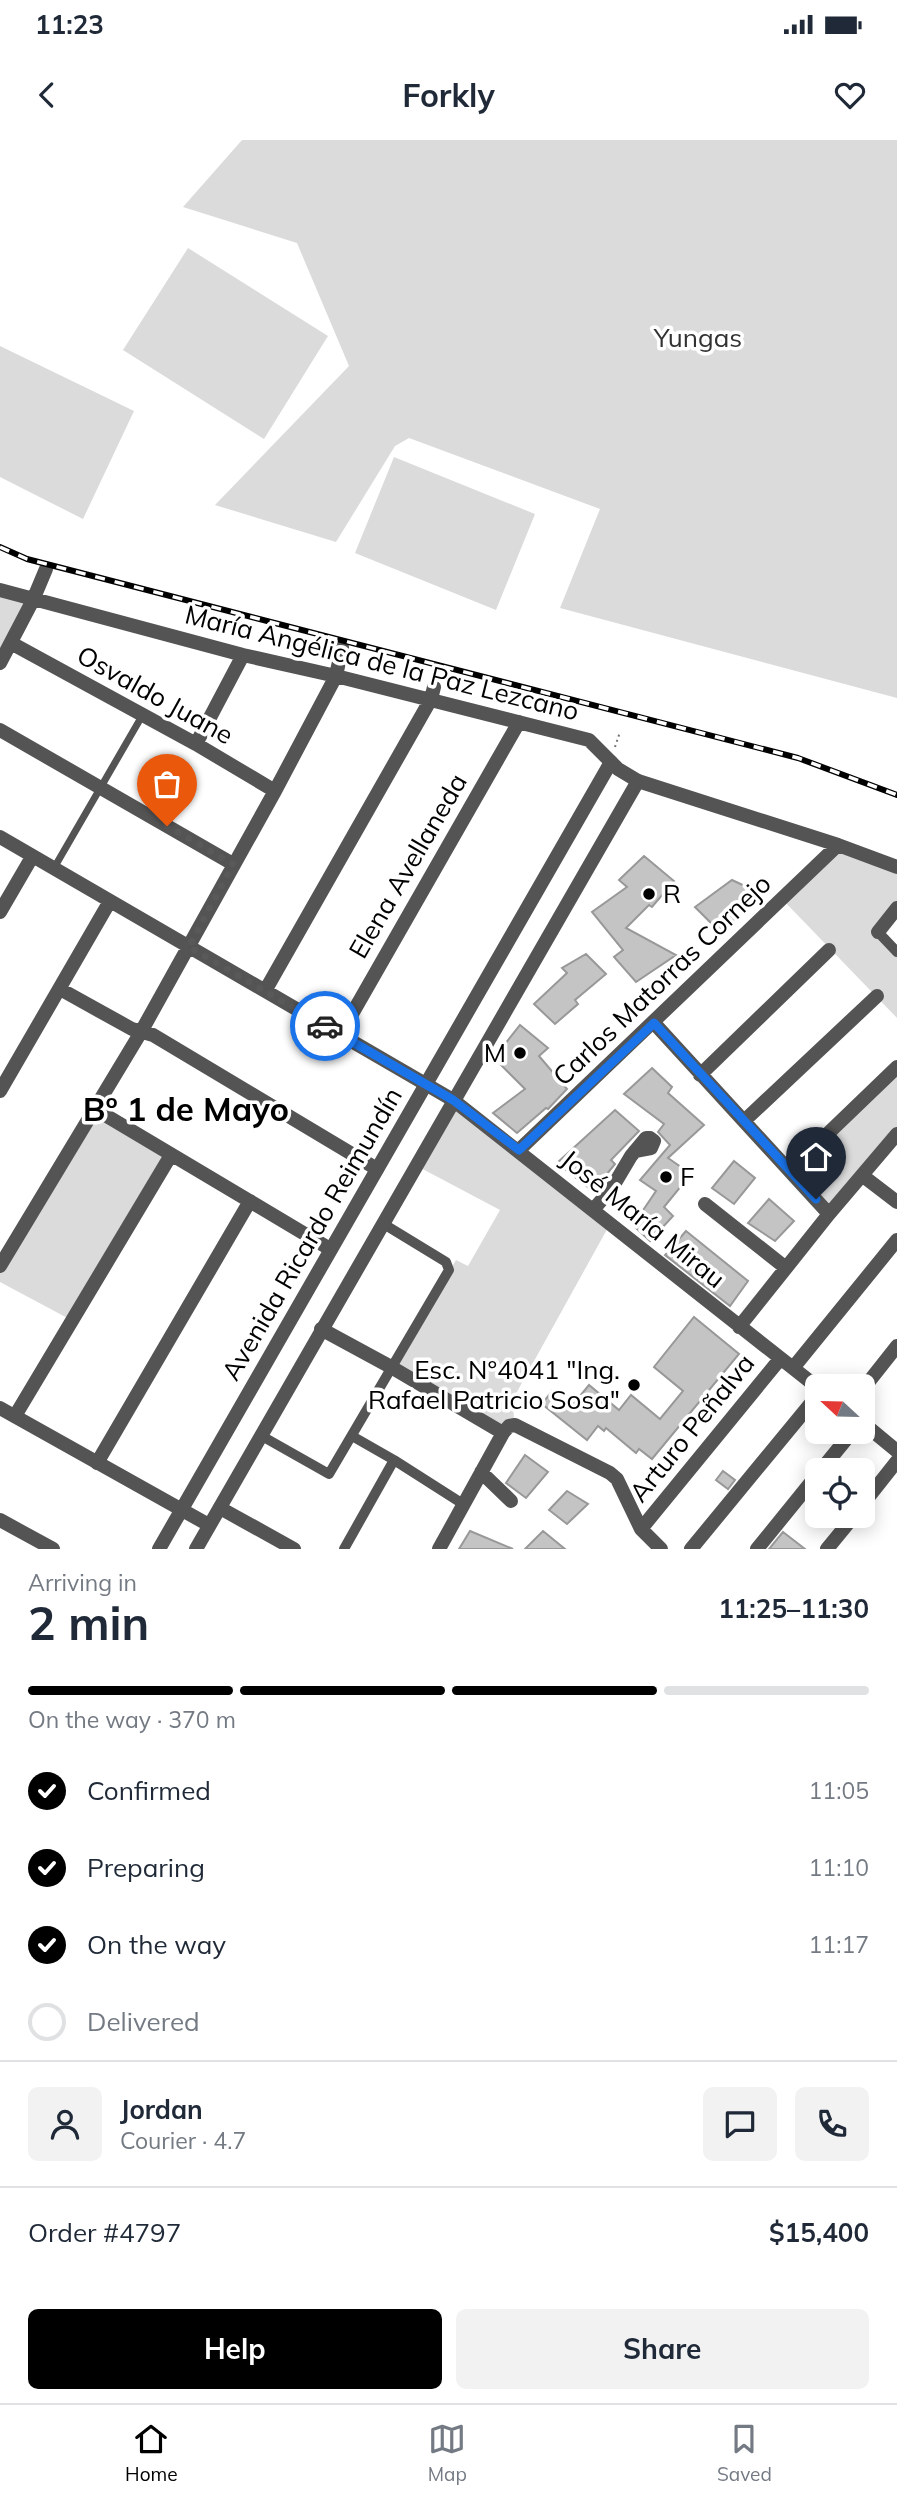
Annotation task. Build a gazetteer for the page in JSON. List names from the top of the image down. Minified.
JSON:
{"streets":{"street":["María Angélica de la Paz Lezcano","Osvaldo Juane","Elena Avellaneda","Carlos Matorras Cornejo","José María Mirau","Avenida Ricardo Reimundín","Arturo Peñalva"]},"crossings":[["María Angélica de la Paz Lezcano","Elena Avellaneda"],["María Angélica de la Paz Lezcano","Carlos Matorras Cornejo"],["María Angélica de la Paz Lezcano","Avenida Ricardo Reimundín"],["Elena Avellaneda","José María Mirau"],["Carlos Matorras Cornejo","José María Mirau"],["José María Mirau","Avenida Ricardo Reimundín"],["José María Mirau","Arturo Peñalva"]],"districts":["Bº 1 de Mayo"],"parks":["Yungas"],"places":["R","M","F","Esc. N°4041 \"Ing. Rafael Patricio Sosa\""],"north":"left","page":{"status":"11:23","header":"Forkly","heading":["2 min","Arriving in","11:25–11:30"],"panel":["Jordan","Courier · 4.7","Order #4797","$15,400"],"bar":"On the way · 370 m","list":[["Confirmed","11:05"],["Preparing","11:10"],["On the way","11:17"],"Delivered"],"buttons":["Help","Share"],"tabs":["Home","Map","Saved"]}}
